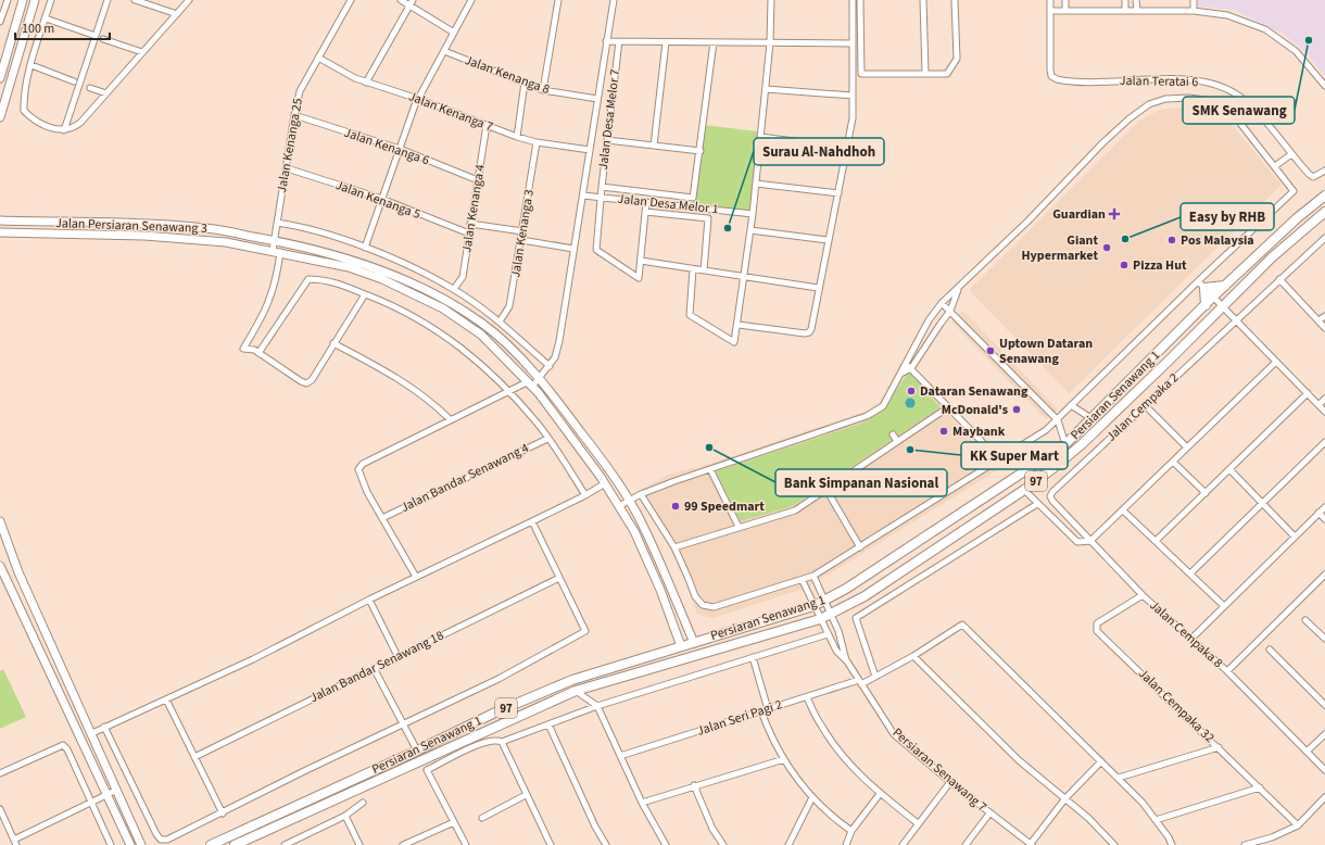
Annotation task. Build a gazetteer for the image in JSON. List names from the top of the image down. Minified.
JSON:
{"streets":{"main road":["Persiaran Senawang 1","97"],"street":["Jalan Kenanga 8","Jalan Teratai 6","Jalan Kenanga 7","Jalan Desa Melor 7","Jalan Kenanga 25","Jalan Kenanga 6","Jalan Kenanga 5","Jalan Desa Melor 1","Jalan Kenanga 4","Jalan Persiaran Senawang 3","Jalan Kenanga 3","Jalan Cempaka 2","Jalan Bandar Senawang 4","Jalan Cempaka 8","Jalan Bandar Senawang 18","Jalan Cempaka 32","Jalan Seri Pagi 2","Persiaran Senawang 7"]},"crossings":[["Jalan Kenanga 7","Jalan Kenanga 25"],["Jalan Kenanga 7","Jalan Kenanga 4"],["Jalan Kenanga 7","Jalan Kenanga 3"],["Jalan Desa Melor 7","Jalan Desa Melor 1"],["Jalan Kenanga 25","Jalan Kenanga 6"],["Jalan Kenanga 25","Jalan Kenanga 5"],["Jalan Kenanga 25","Jalan Persiaran Senawang 3"],["Jalan Kenanga 6","Jalan Kenanga 4"],["Jalan Kenanga 5","Jalan Kenanga 4"],["Jalan Persiaran Senawang 3","Persiaran Senawang 1"],["Jalan Cempaka 2","Jalan Cempaka 8"],["Jalan Cempaka 8","Jalan Cempaka 32"],["Jalan Seri Pagi 2","Persiaran Senawang 7"]],"places":{"other":["SMK Senawang","Surau Al-Nahdhoh","Easy by RHB","Pos Malaysia","Giant Hypermarket","Pizza Hut","Uptown Dataran Senawang","Dataran Senawang","McDonald's","Maybank","Bank Simpanan Nasional","KK Super Mart","99 Speedmart"],"health":["Guardian"]},"scale_bar":"100 m"}
